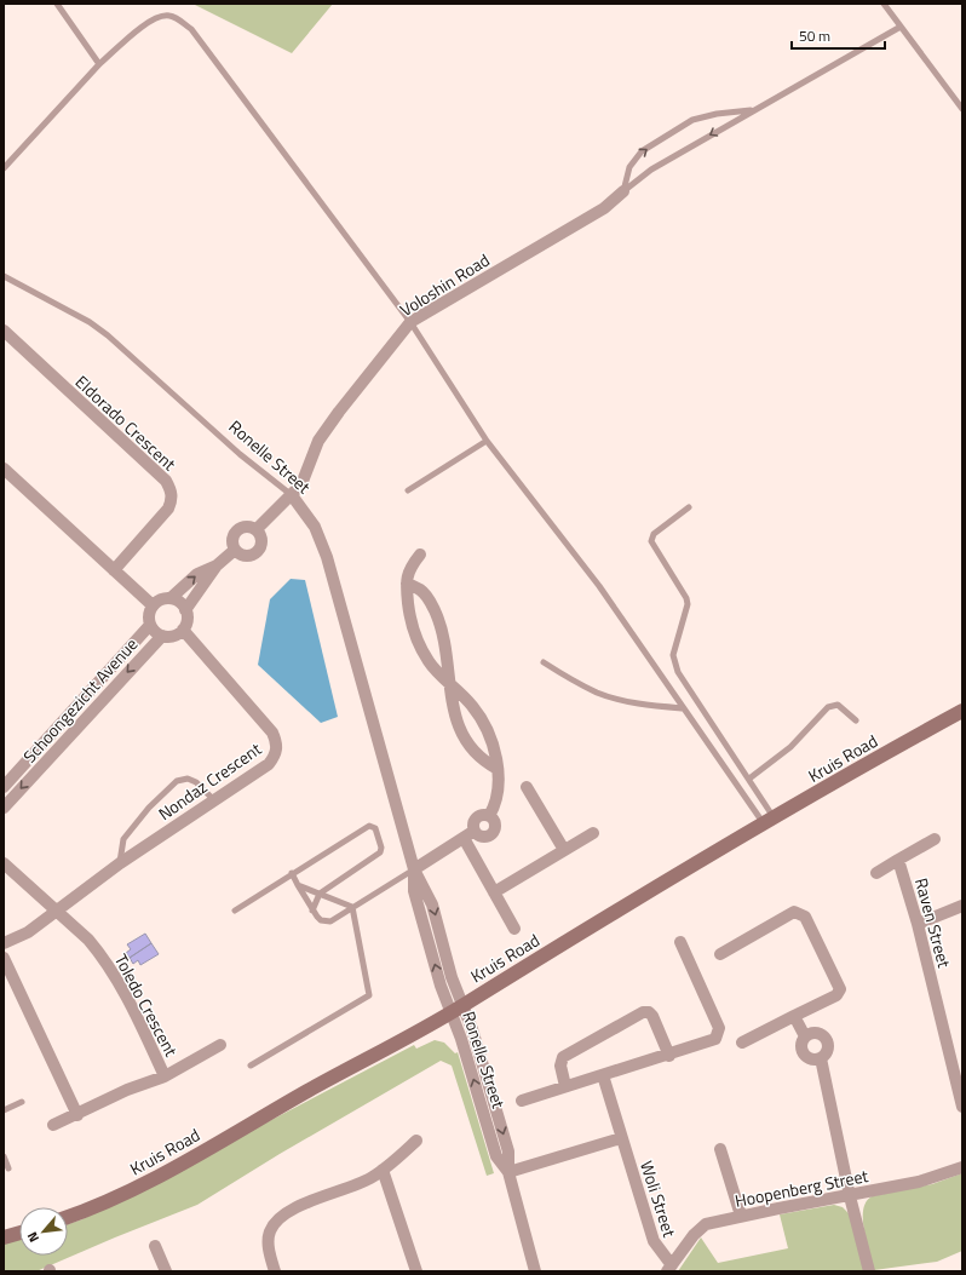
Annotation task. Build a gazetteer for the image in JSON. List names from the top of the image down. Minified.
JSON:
{"streets":{"street":["Voloshin Road","Eldorado Crescent","Ronelle Street","Schoongezicht Avenue","Kruis Road","Nondaz Crescent","Raven Street","Toledo Crescent","Hoopenberg Street","Woli Street"]},"crossings":[["Voloshin Road","Ronelle Street"],["Ronelle Street","Kruis Road"],["Schoongezicht Avenue","Nondaz Crescent"],["Nondaz Crescent","Toledo Crescent"],["Hoopenberg Street","Woli Street"]],"scale_bar":"50 m","north":"bottom left"}
